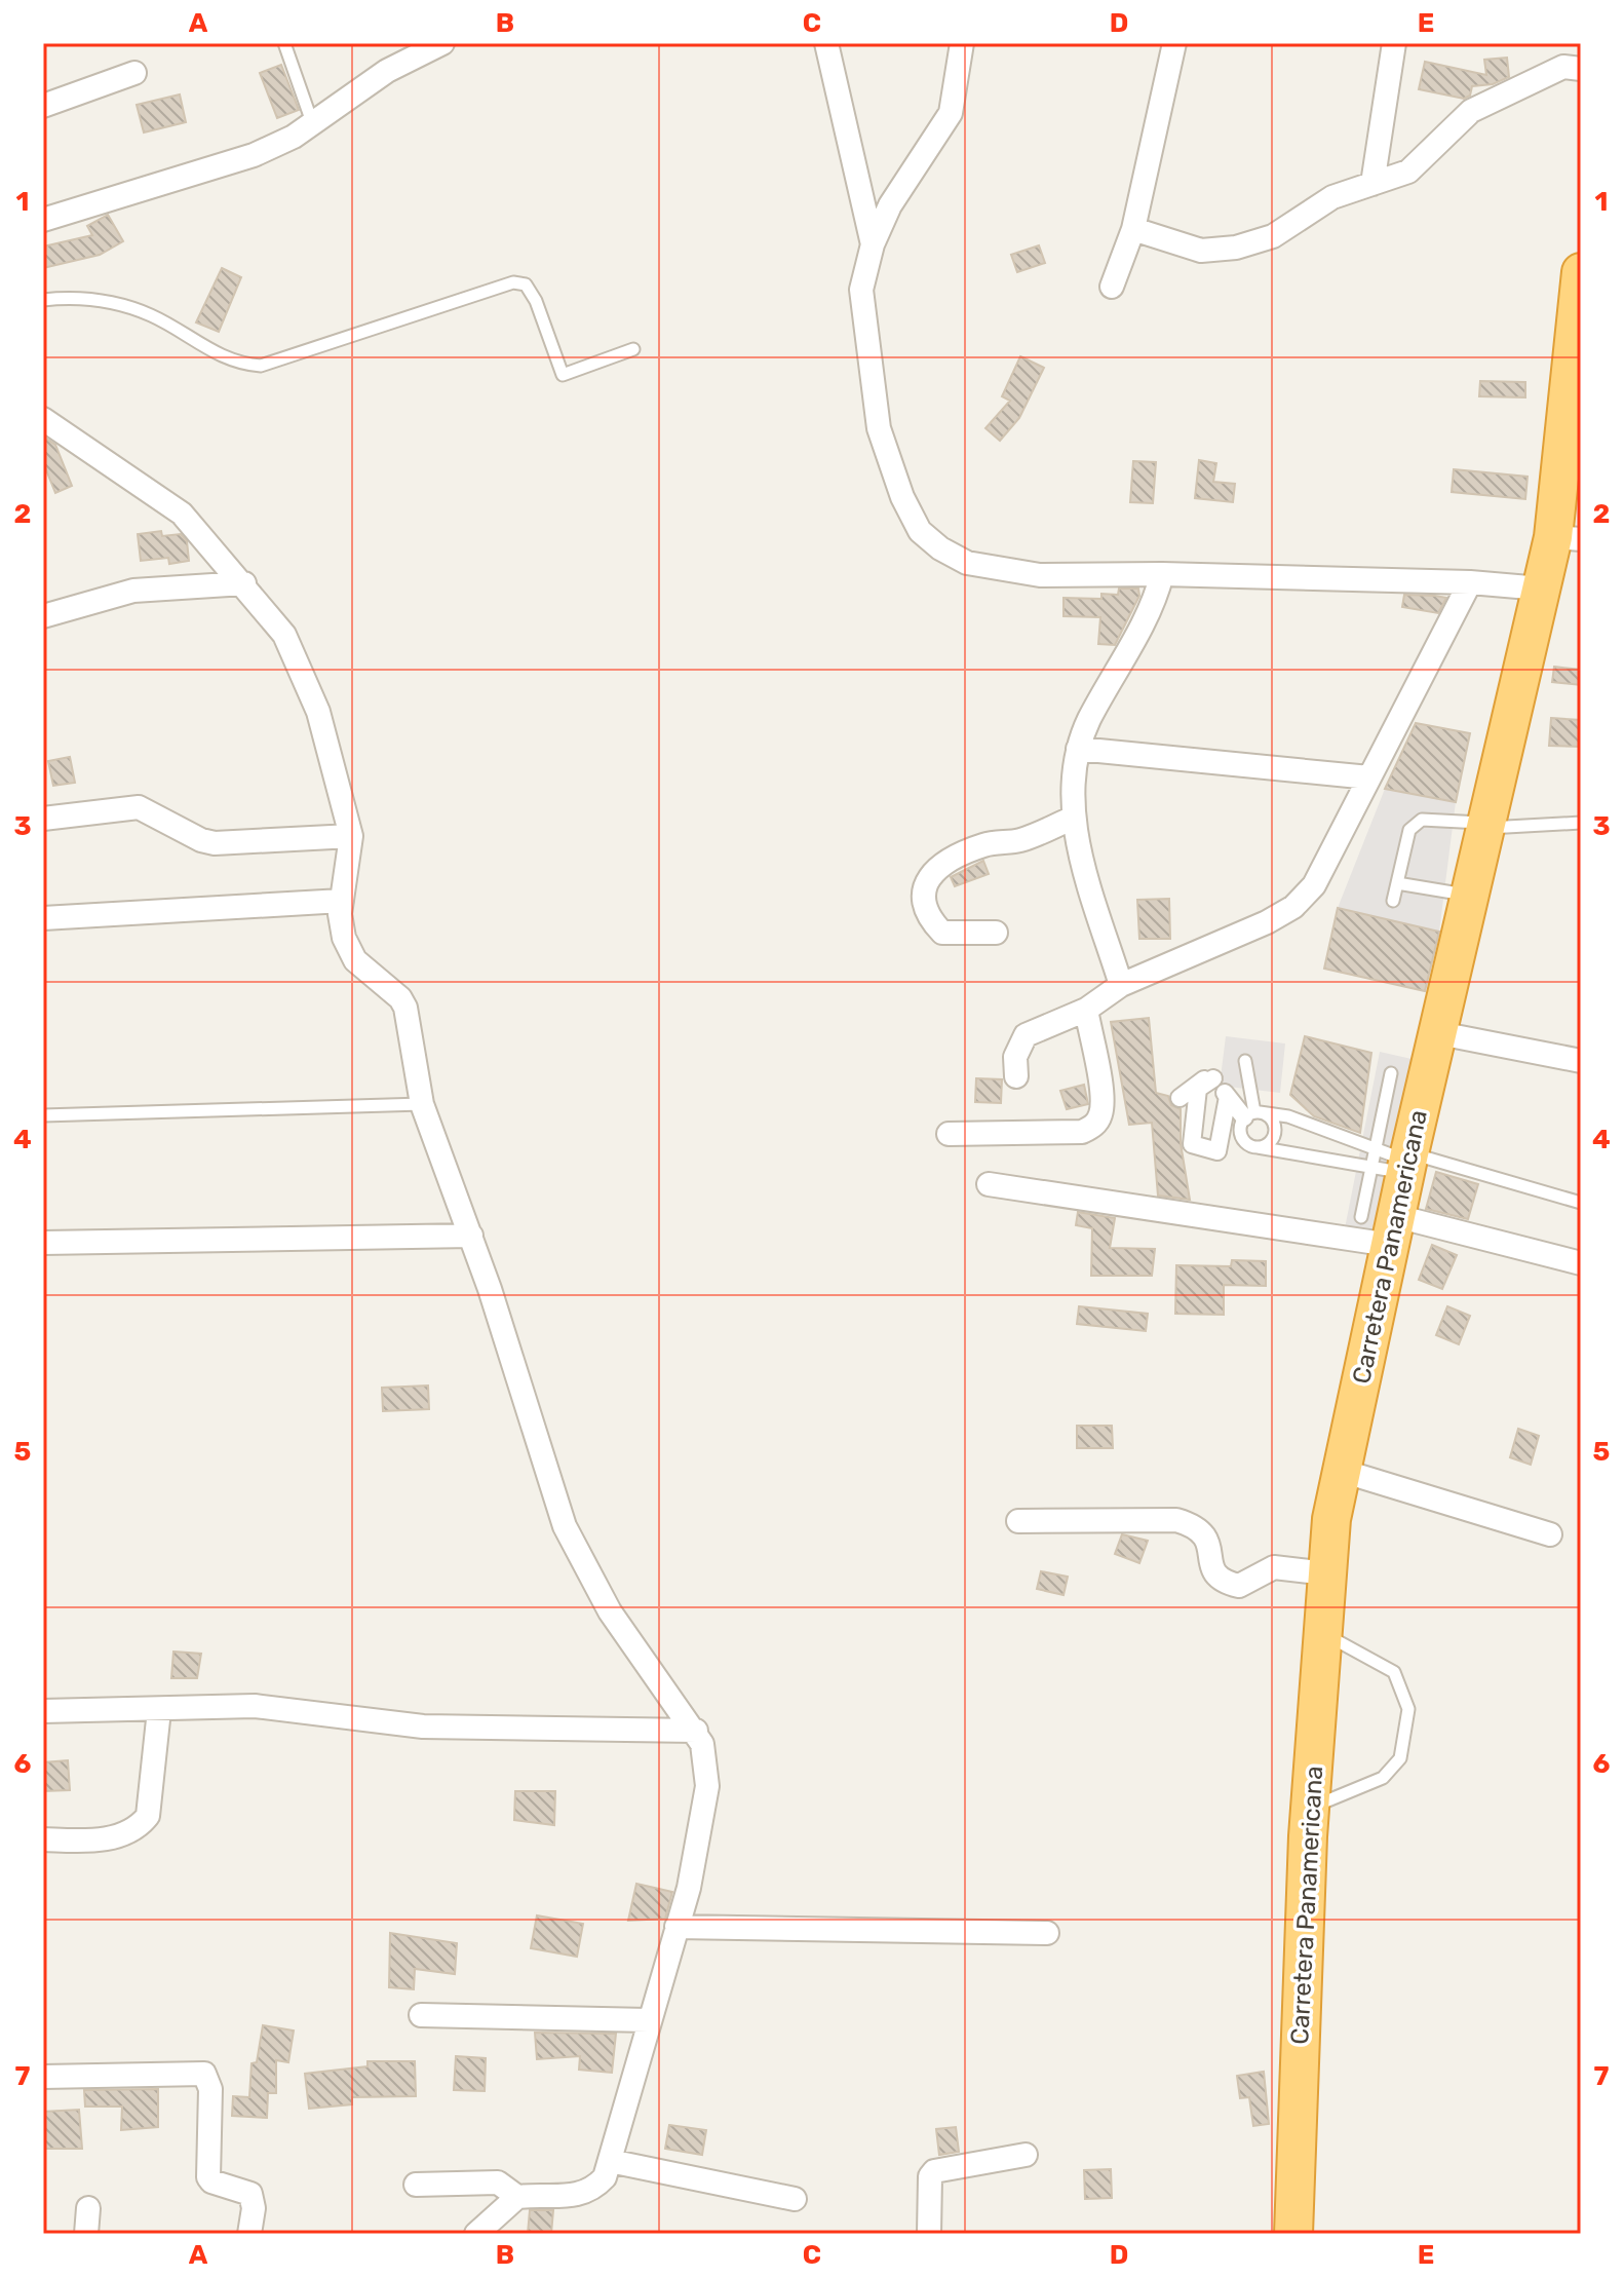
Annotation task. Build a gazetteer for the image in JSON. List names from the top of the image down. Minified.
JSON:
{"streets":{"highway":["Carretera Panamericana"]},"grid":{"columns":["A","B","C","D","E"],"rows":["1","2","3","4","5","6","7"]}}
